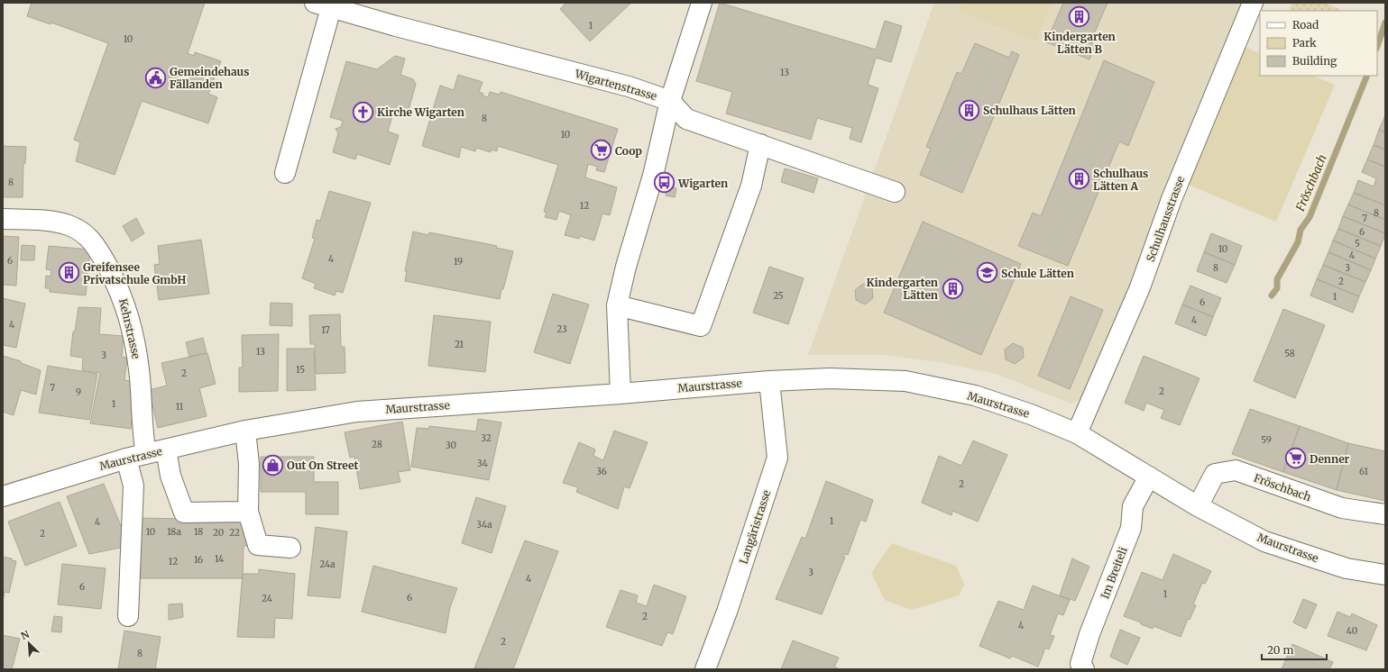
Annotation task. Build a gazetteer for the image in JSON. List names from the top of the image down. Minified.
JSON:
{"streets":{"street":["Wigartenstrasse","Schulhausstrasse","Kehrstrasse","Maurstrasse","Fröschbach","Langäristrasse","Im Breiteli"]},"crossings":[["Wigartenstrasse","Maurstrasse"],["Schulhausstrasse","Maurstrasse"],["Kehrstrasse","Maurstrasse"],["Maurstrasse","Fröschbach"],["Maurstrasse","Langäristrasse"],["Maurstrasse","Im Breiteli"]],"water":["Fröschbach"],"places":{"building":["Kindergarten Lätten B","Schulhaus Lätten","Schulhaus Lätten A","Greifensee Privatschule GmbH","Kindergarten Lätten"],"public building":["Gemeindehaus Fällanden"],"church":["Kirche Wigarten"],"supermarket":["Coop","Denner"],"bus stop":["Wigarten"],"school or university":["Schule Lätten"],"shop":["Out On Street"]},"house_numbers":["1","10","13","8","10","8","12","8","7","6","5","10","4","4","6","19","8","3","2","25","1","6","4","4","23","17","21","13","58","3","15","2","7","2","9","1","11","32","59","28","30","34","36","61","2","1","4","34a","10","18a","18","20","22","2","14","16","12","24a","3","4","6","1","6","24","2","4","40","2","8"],"legend":["Road","Park","Building"],"scale_bar":"20 m","north":"top left"}
